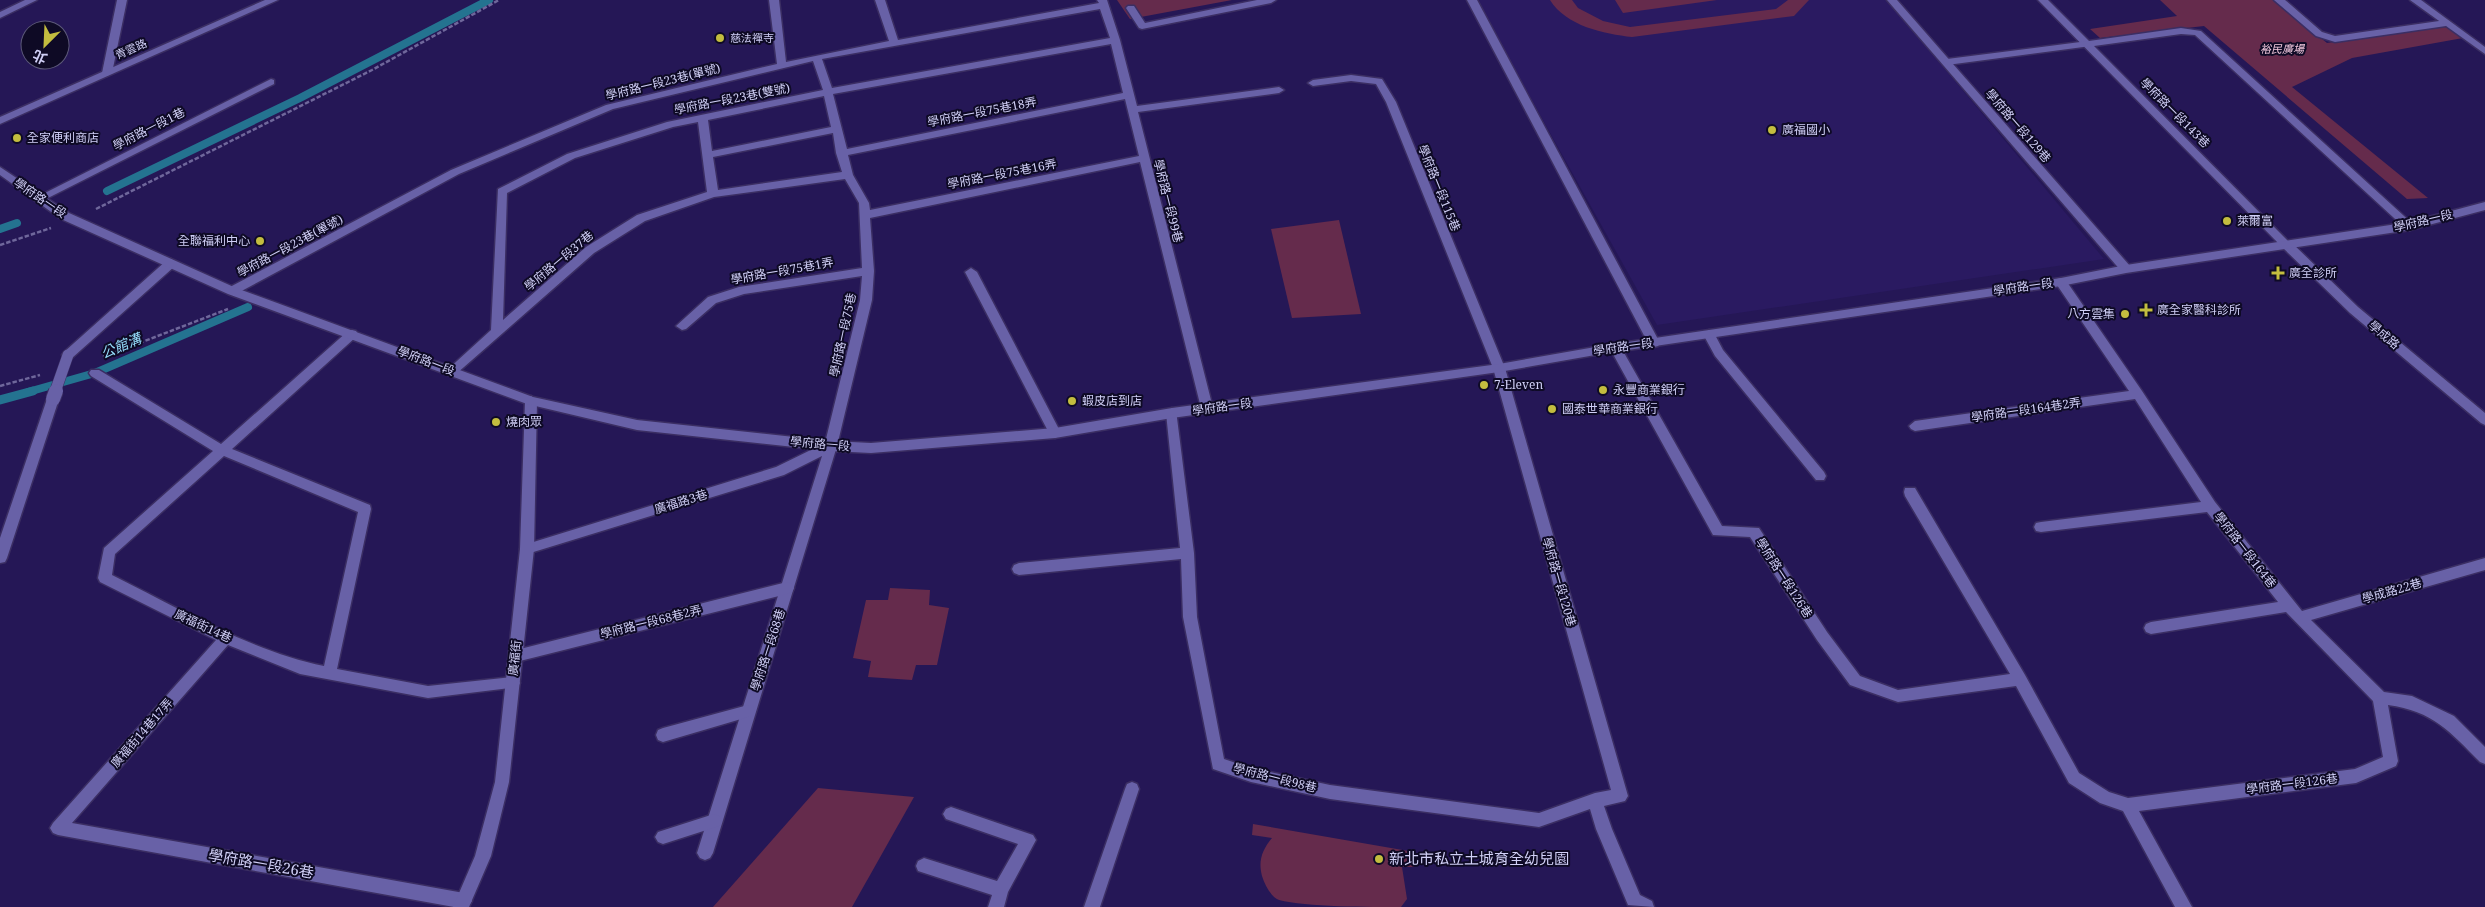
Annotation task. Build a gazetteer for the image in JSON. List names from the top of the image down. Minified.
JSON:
{"streets":{"street":["青雲路","學府路一段23巷(單號)","學府路一段23巷(雙號)","學府路一段75巷18弄","學府路一段143巷","學府路一段129巷","學府路一段1巷","學府路一段75巷16弄","學府路一段115巷","學府路一段","學府路一段99巷","學府路一段37巷","學府路一段75巷1弄","學府路一段75巷","學成路","學府路一段164巷2弄","廣福路3巷","學府路一段164巷","學府路一段126巷","學府路一段120巷","學成路22巷","學府路一段68巷2弄","廣福街14巷","學府路一段68巷","廣福街","廣福街14巷17弄","學府路一段98巷","學府路一段26巷"]},"crossings":[["學府路一段23巷(單號)","學府路一段"],["學府路一段23巷(單號)","學府路一段99巷"],["學府路一段23巷(單號)","學府路一段75巷"],["學府路一段23巷(雙號)","學府路一段99巷"],["學府路一段23巷(雙號)","學府路一段37巷"],["學府路一段23巷(雙號)","學府路一段75巷"],["學府路一段75巷18弄","學府路一段99巷"],["學府路一段75巷18弄","學府路一段75巷"],["學府路一段143巷","學府路一段"],["學府路一段143巷","學成路"],["學府路一段129巷","學府路一段"],["學府路一段1巷","學府路一段"],["學府路一段75巷16弄","學府路一段99巷"],["學府路一段75巷16弄","學府路一段75巷"],["學府路一段115巷","學府路一段"],["學府路一段115巷","學府路一段120巷"],["學府路一段","學府路一段99巷"],["學府路一段","學府路一段37巷"],["學府路一段","學府路一段75巷"],["學府路一段","學成路"],["學府路一段","廣福路3巷"],["學府路一段","學府路一段164巷"],["學府路一段","學府路一段120巷"],["學府路一段","學府路一段68巷"],["學府路一段","廣福街"],["學府路一段","學府路一段98巷"],["學府路一段37巷","學府路一段75巷"],["學府路一段75巷1弄","學府路一段75巷"],["學府路一段75巷","廣福路3巷"],["學府路一段75巷","學府路一段68巷"],["學府路一段164巷2弄","學府路一段164巷"],["廣福路3巷","學府路一段68巷"],["廣福路3巷","廣福街"],["學府路一段164巷","學府路一段126巷"],["學府路一段164巷","學成路22巷"],["學府路一段120巷","學府路一段98巷"],["學府路一段68巷2弄","學府路一段68巷"],["學府路一段68巷2弄","廣福街"],["廣福街14巷","廣福街"],["廣福街14巷","廣福街14巷17弄"],["廣福街","學府路一段26巷"],["廣福街14巷17弄","學府路一段26巷"]],"water":["公館溝"],"parks":["裕民廣場"],"places":{"other":["慈法禪寺","廣福國小","全家便利商店","萊爾富","全聯福利中心","八方雲集","7-Eleven","永豐商業銀行","蝦皮店到店","國泰世華商業銀行","燒肉眾","新北市私立土城育全幼兒園"],"health":["廣全診所","廣全家醫科診所"]},"north":"bottom left"}
